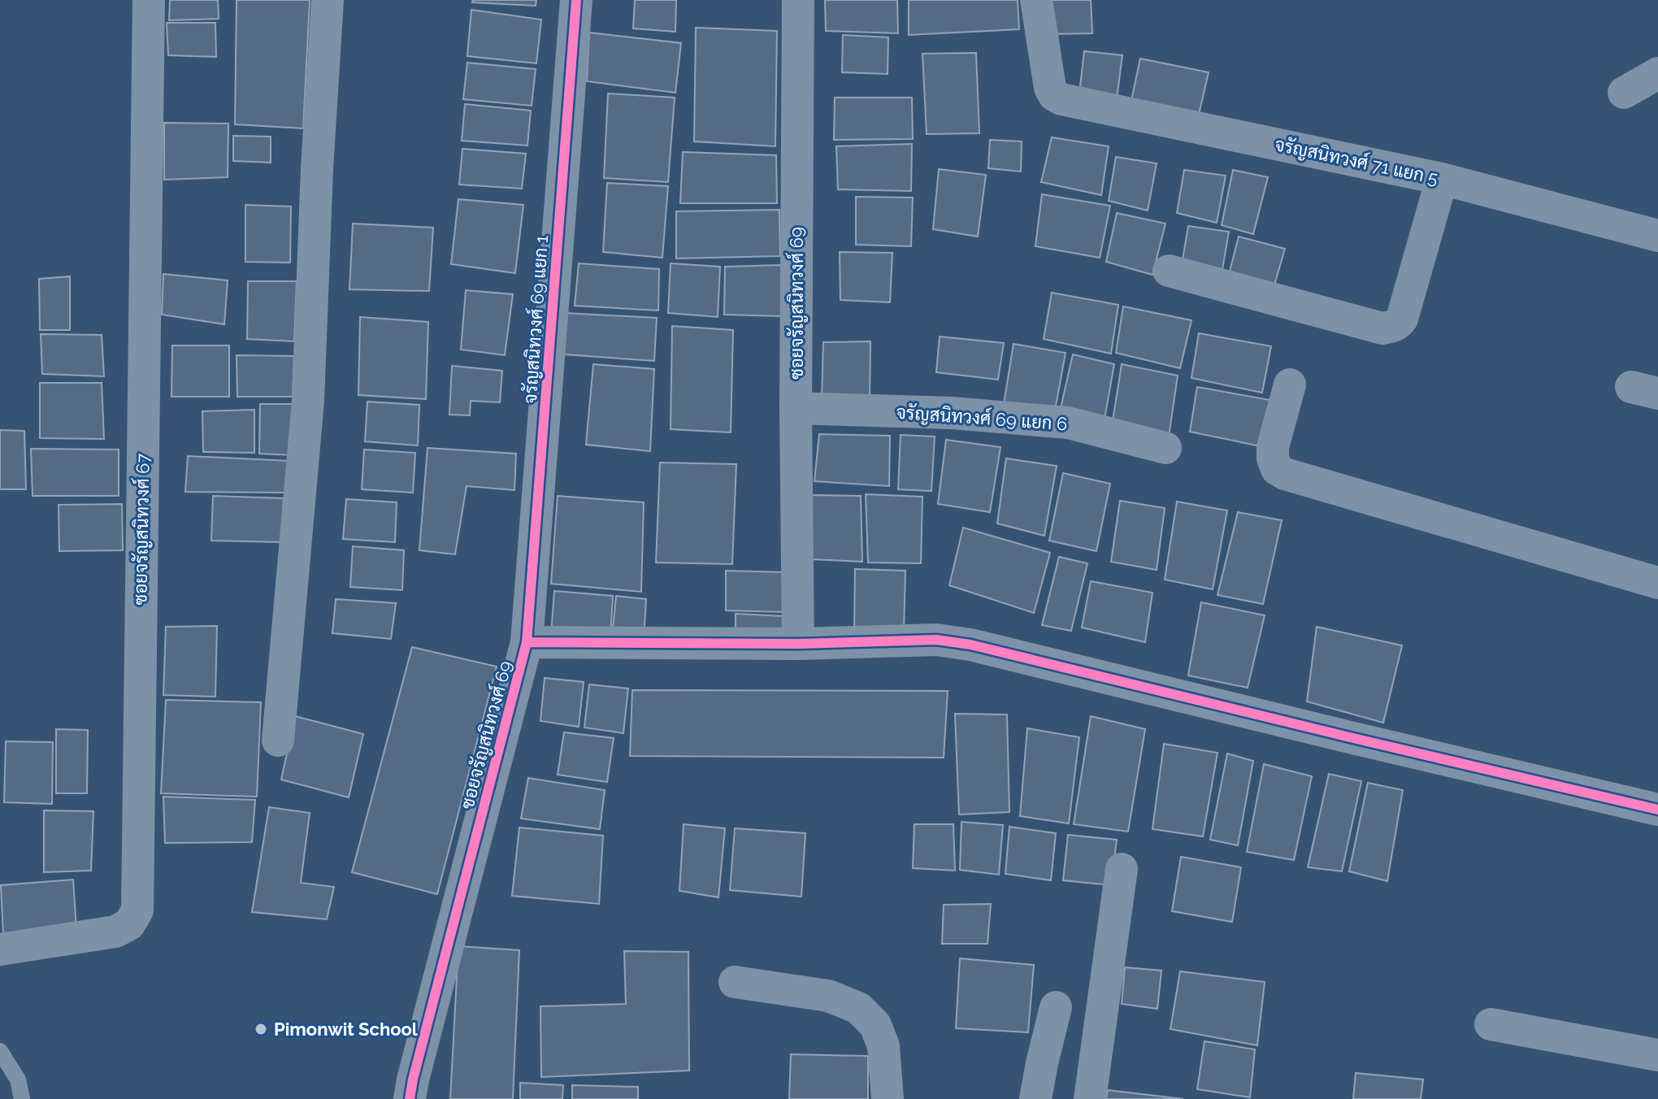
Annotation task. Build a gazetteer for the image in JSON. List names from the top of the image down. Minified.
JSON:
{"streets":{"street":["จรัญสนิทวงศ์ 71 แยก 5","ซอยจรัญสนิทวงศ์ 69","จรัญสนิทวงศ์ 69 แยก 1","จรัญสนิทวงศ์ 69 แยก 6","ซอยจรัญสนิทวงศ์ 67"]},"crossings":[["ซอยจรัญสนิทวงศ์ 69","จรัญสนิทวงศ์ 69 แยก 1"],["ซอยจรัญสนิทวงศ์ 69","จรัญสนิทวงศ์ 69 แยก 6"]],"places":["Pimonwit School"]}
